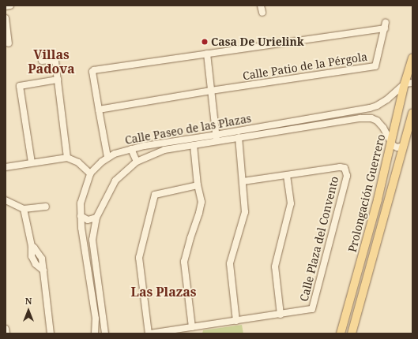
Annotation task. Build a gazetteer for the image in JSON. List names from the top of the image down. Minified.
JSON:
{"streets":{"main road":["Prolongación Guerrero"],"street":["Calle Patio de la Pérgola","Calle Paseo de las Plazas","Calle Plaza del Convento"]},"crossings":[["Calle Paseo de las Plazas","Prolongación Guerrero"]],"districts":["Villas Padova","Las Plazas"],"places":["Casa De Urielink"],"north":"top"}
